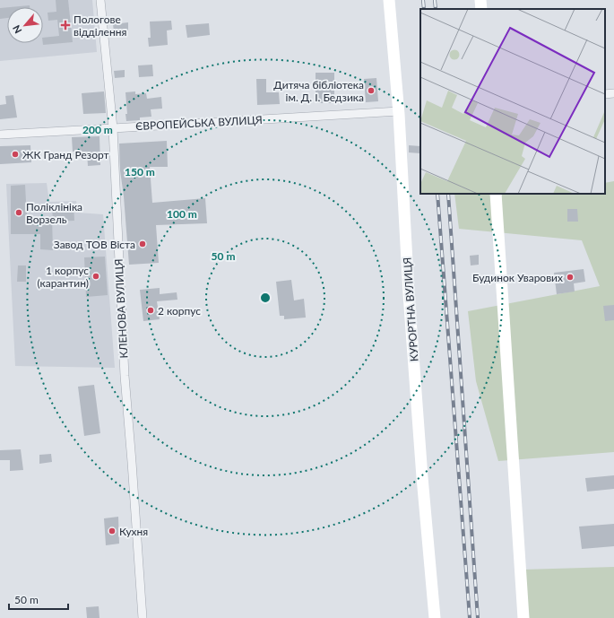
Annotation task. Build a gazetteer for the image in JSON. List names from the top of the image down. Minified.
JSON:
{"streets":{"street":["ЄВРОПЕЙСЬКА ВУЛИЦЯ","КЛЕНОВА ВУЛИЦЯ","КУРОРТНА ВУЛИЦЯ"]},"crossings":[["ЄВРОПЕЙСЬКА ВУЛИЦЯ","КЛЕНОВА ВУЛИЦЯ"],["ЄВРОПЕЙСЬКА ВУЛИЦЯ","КУРОРТНА ВУЛИЦЯ"]],"places":{"health":["Пологове відділення"],"other":["Дитяча бібліотека ім. Д. І. Бедзика","ЖК Гранд Резорт","Поліклініка Ворзель","Завод ТОВ Віста","1 корпус (карантин)","Будинок Уварових","2 корпус","Кухня"]},"scale_bar":"50 m","north":"bottom left","rings":["200 m","150 m","100 m","50 m"]}
